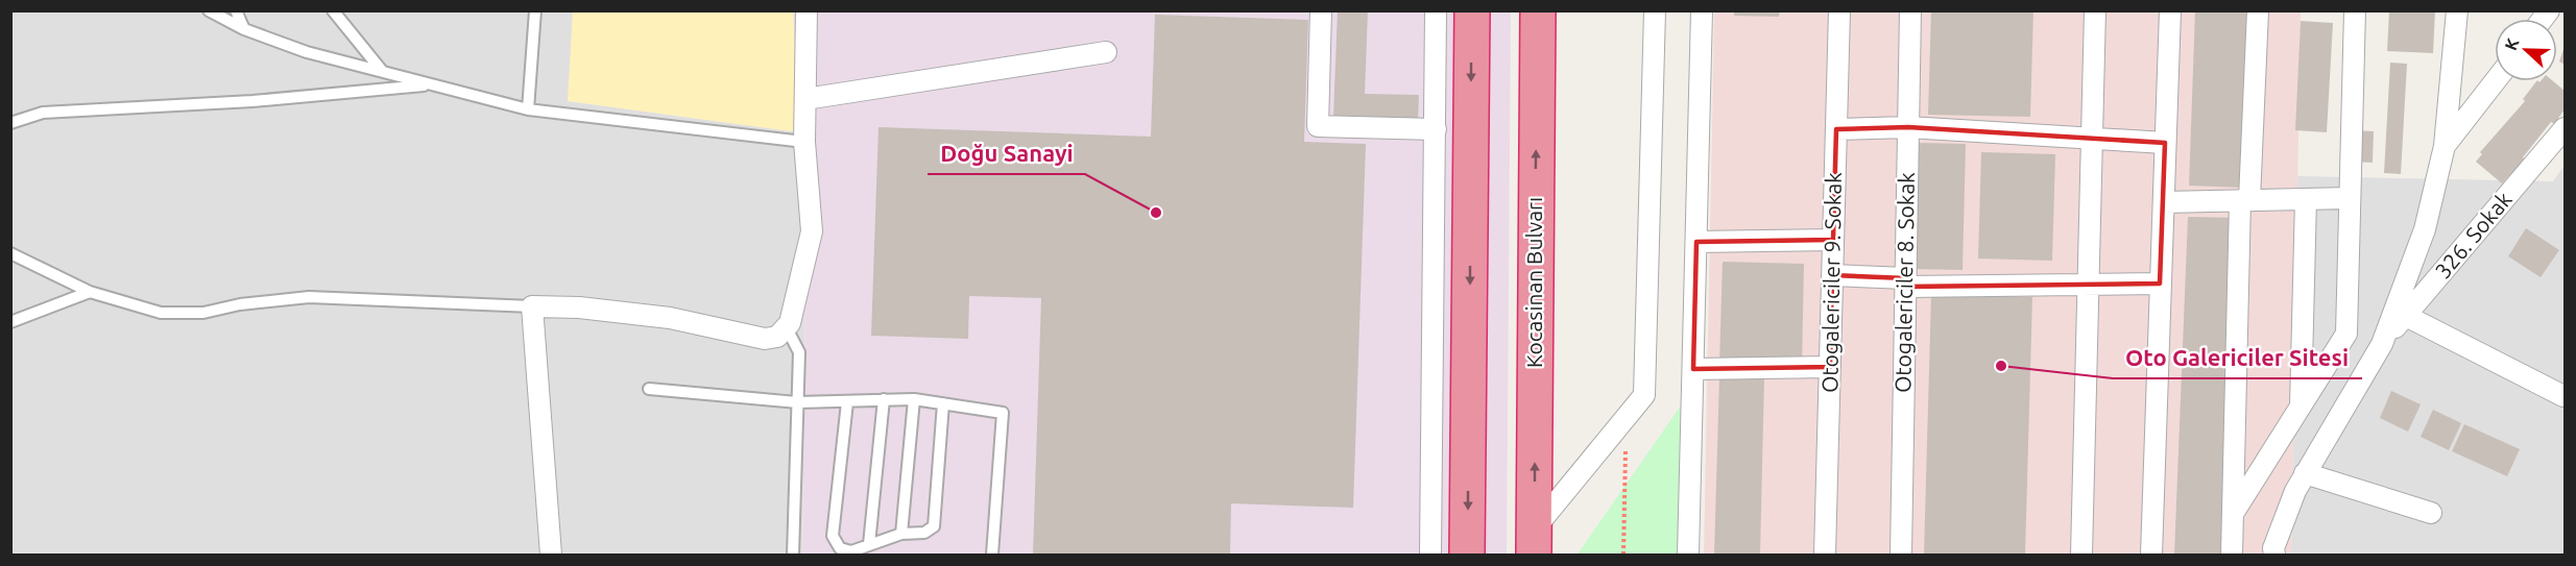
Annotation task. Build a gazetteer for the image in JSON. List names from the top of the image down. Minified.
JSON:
{"streets":{"highway":["Kocasinan Bulvarı"],"street":["326. Sokak","Otogalericiler 9. Sokak","Otogalericiler 8. Sokak"]},"places":["Doğu Sanayi","Oto Galericiler Sitesi"],"north":"left"}
